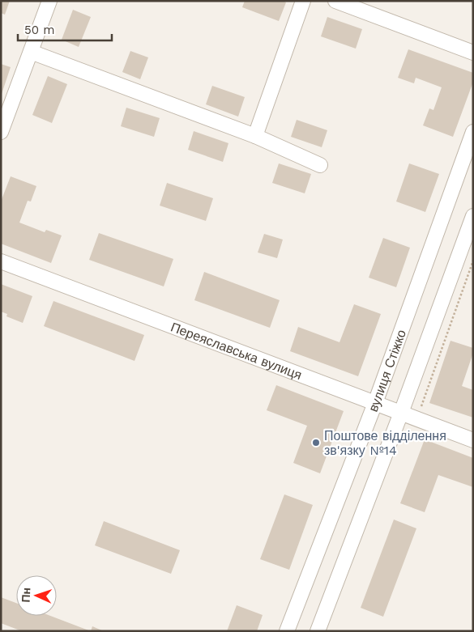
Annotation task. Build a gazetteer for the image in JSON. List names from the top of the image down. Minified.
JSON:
{"streets":{"street":["Переяславська вулиця","вулиця Стіжко"]},"crossings":[["Переяславська вулиця","вулиця Стіжко"]],"places":["Поштове відділення зв'язку №14"],"scale_bar":"50 m","north":"left"}
